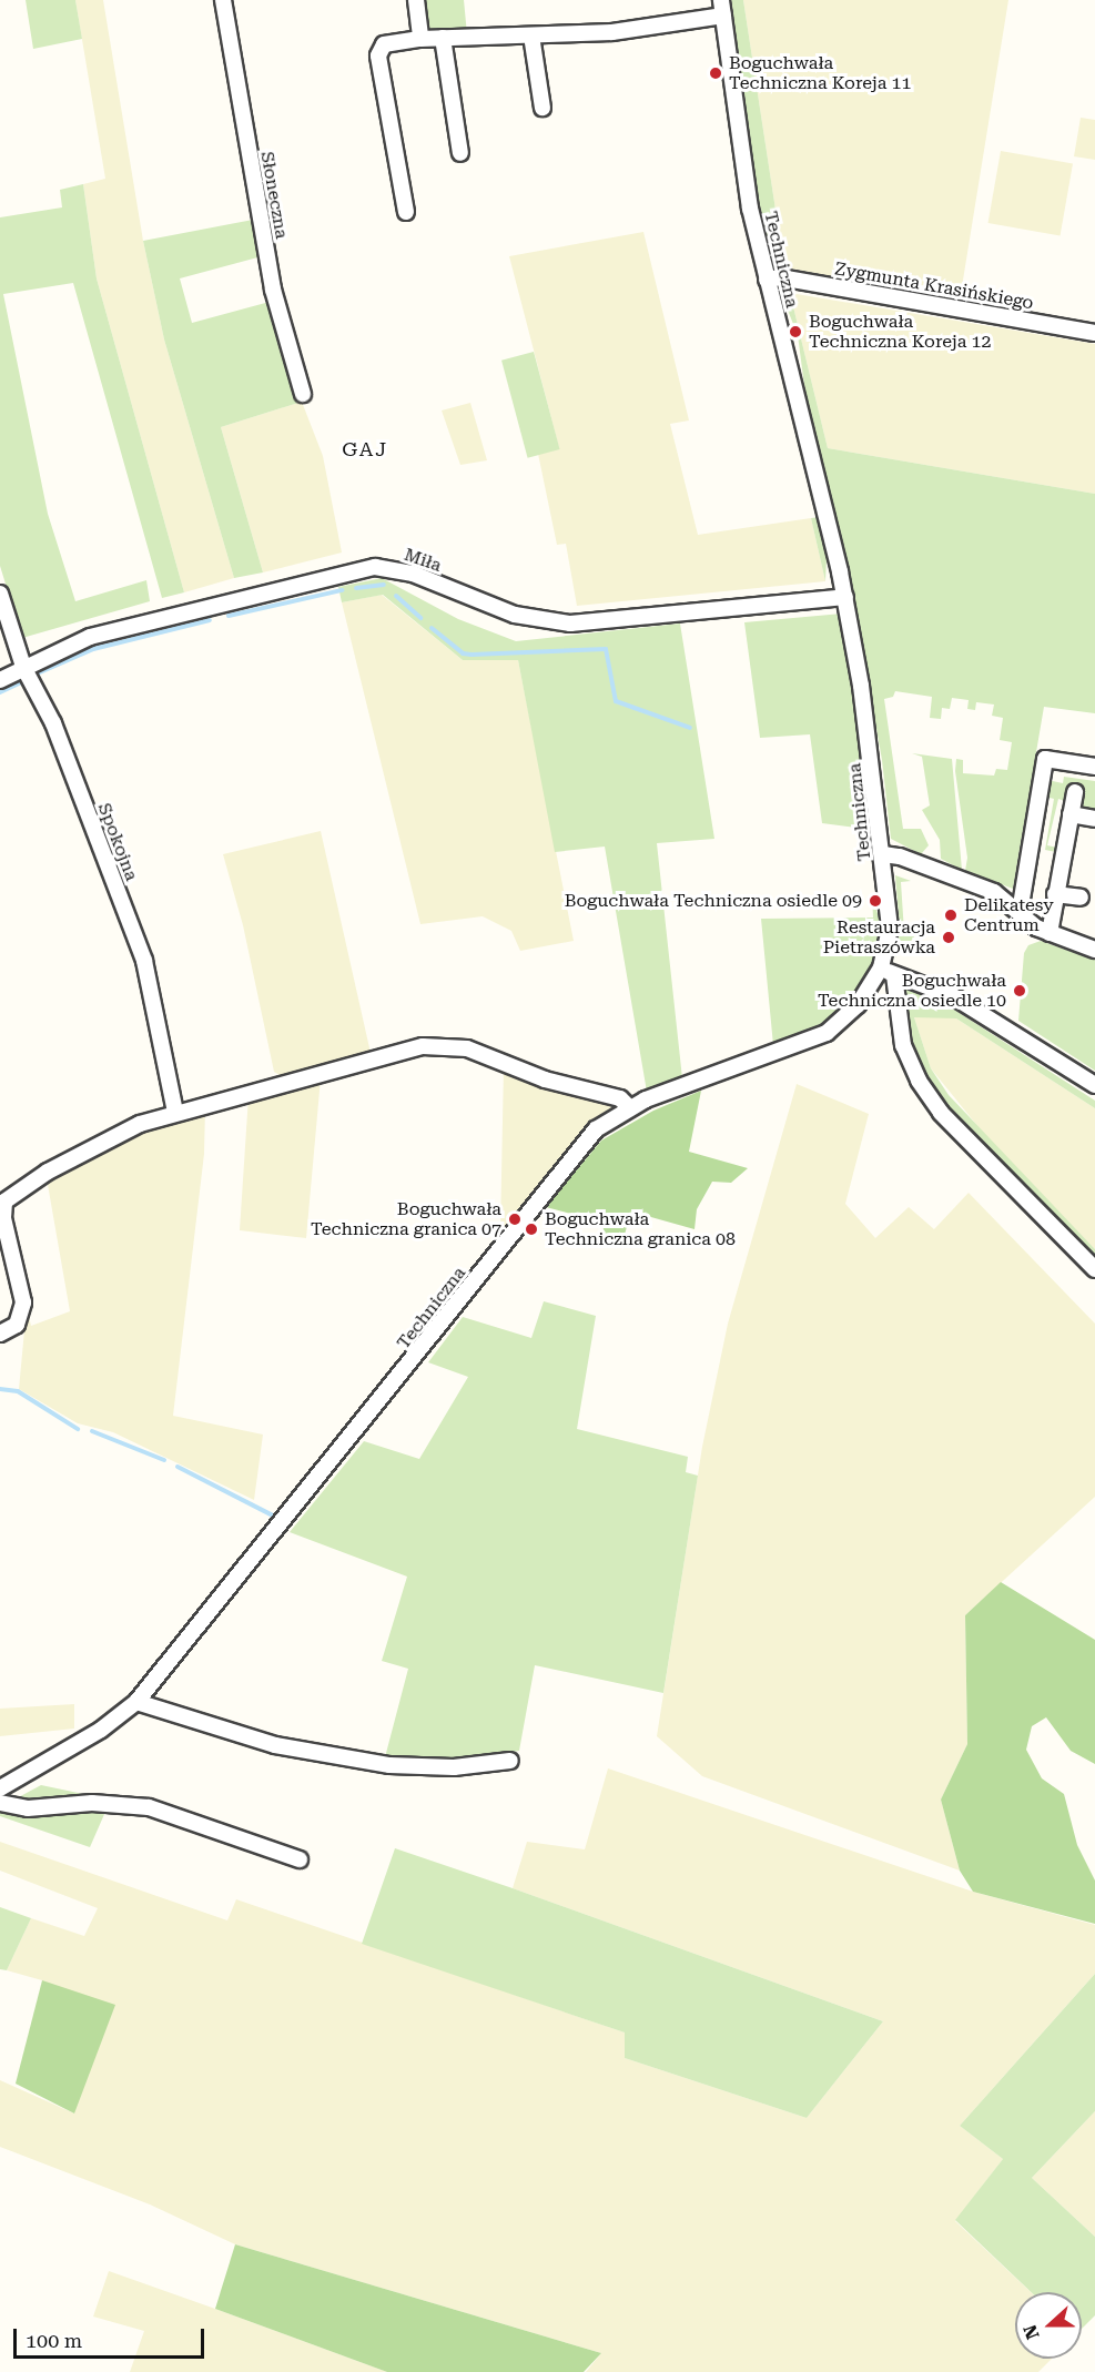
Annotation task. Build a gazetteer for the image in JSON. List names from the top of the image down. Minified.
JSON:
{"streets":{"street":["Słoneczna","Techniczna","Zygmunta Krasińskiego","Miła","Spokojna"]},"crossings":[["Techniczna","Zygmunta Krasińskiego"],["Techniczna","Miła"],["Miła","Spokojna"]],"districts":["GAJ"],"places":["Boguchwała Techniczna Koreja 11","Boguchwała Techniczna Koreja 12","Boguchwała Techniczna osiedle 09","Delikatesy Centrum","Restauracja Pietraszówka","Boguchwała Techniczna osiedle 10","Boguchwała Techniczna granica 07","Boguchwała Techniczna granica 08"],"scale_bar":"100 m","north":"left"}
